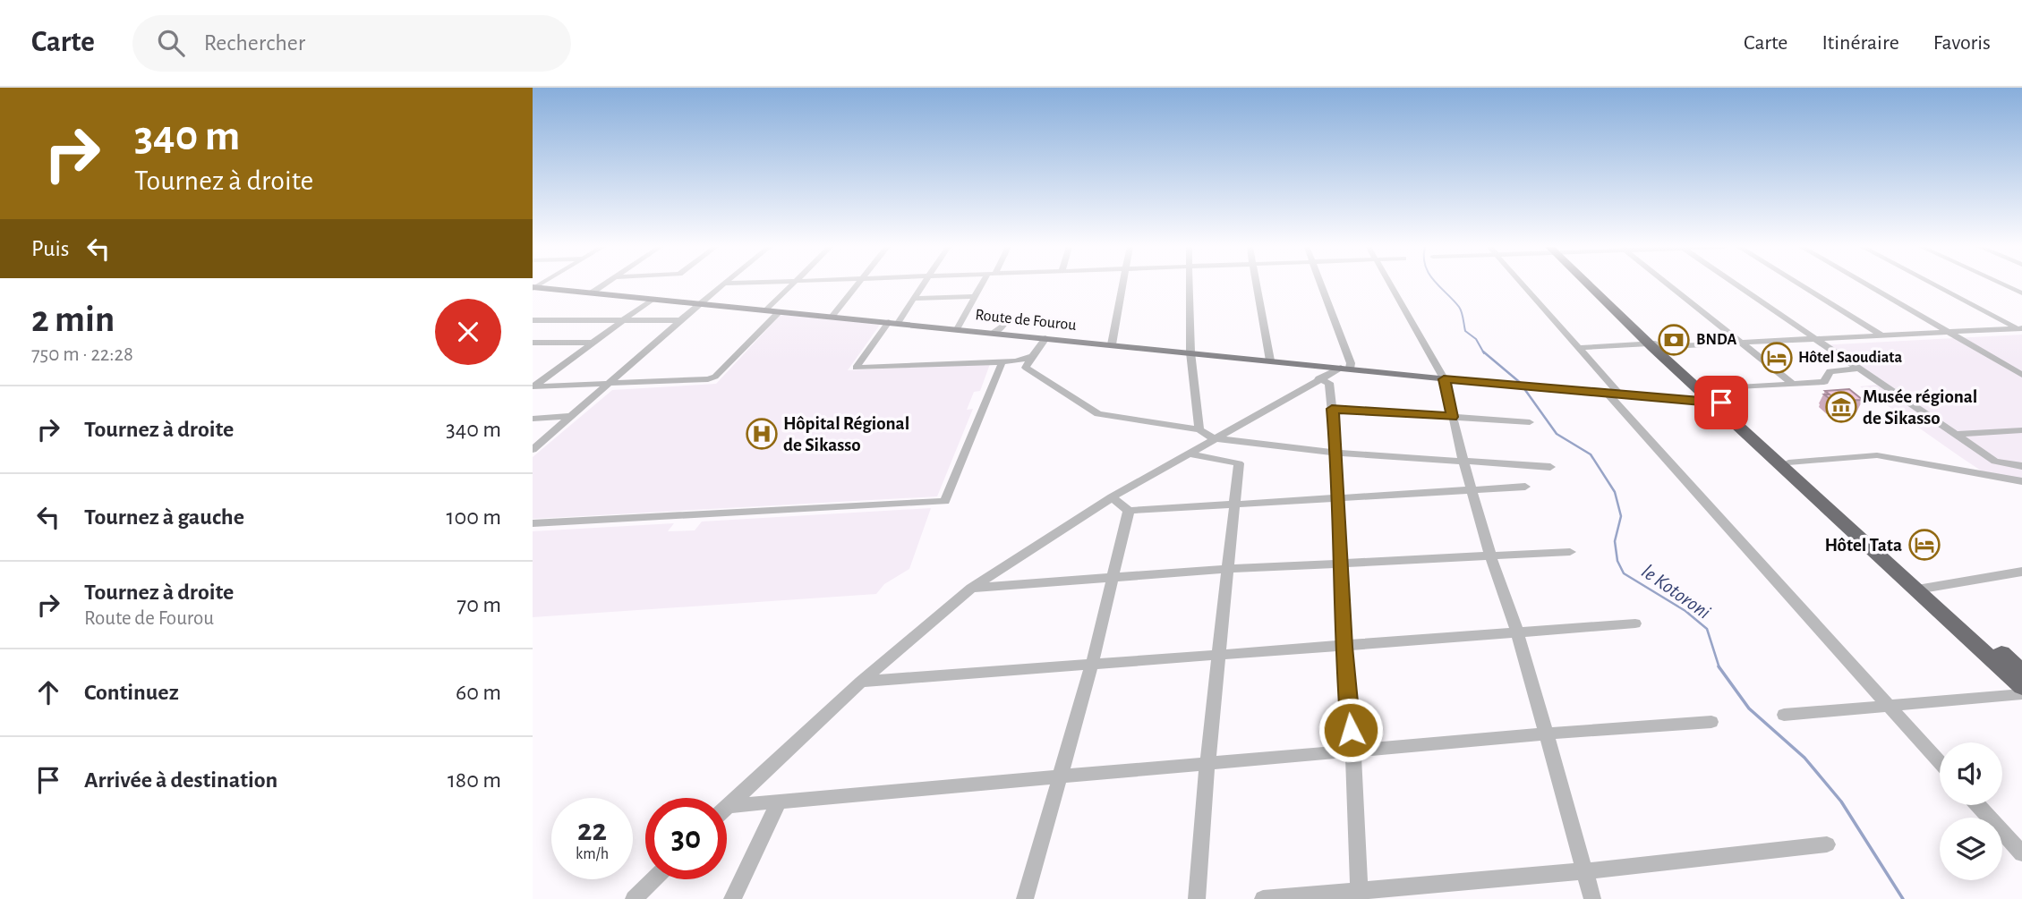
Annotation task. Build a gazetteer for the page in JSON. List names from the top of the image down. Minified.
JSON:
{"streets":{"main road":["Route de Fourou"]},"water":["le Kotoroni"],"places":{"bank":["BNDA"],"hotel":["Hôtel Saoudiata","Hôtel Tata"],"museum":["Musée régional de Sikasso"],"hospital":["Hôpital Régional de Sikasso"]},"page":{"header":"Carte","search":"Rechercher","nav":["Carte","Itinéraire","Favoris"],"turn":["340 m","Tournez à droite"],"then":"Puis","heading":["2 min","750 m · 22:28"],"list":[{"name":"Tournez à droite","value":"340 m"},{"name":"Tournez à gauche","value":"100 m"},{"name":"Tournez à droite","note":"Route de Fourou","value":"70 m"},{"name":"Continuez","value":"60 m"},{"name":"Arrivée à destination","value":"180 m"}],"speed":"22 km/h","limit":"30"}}
